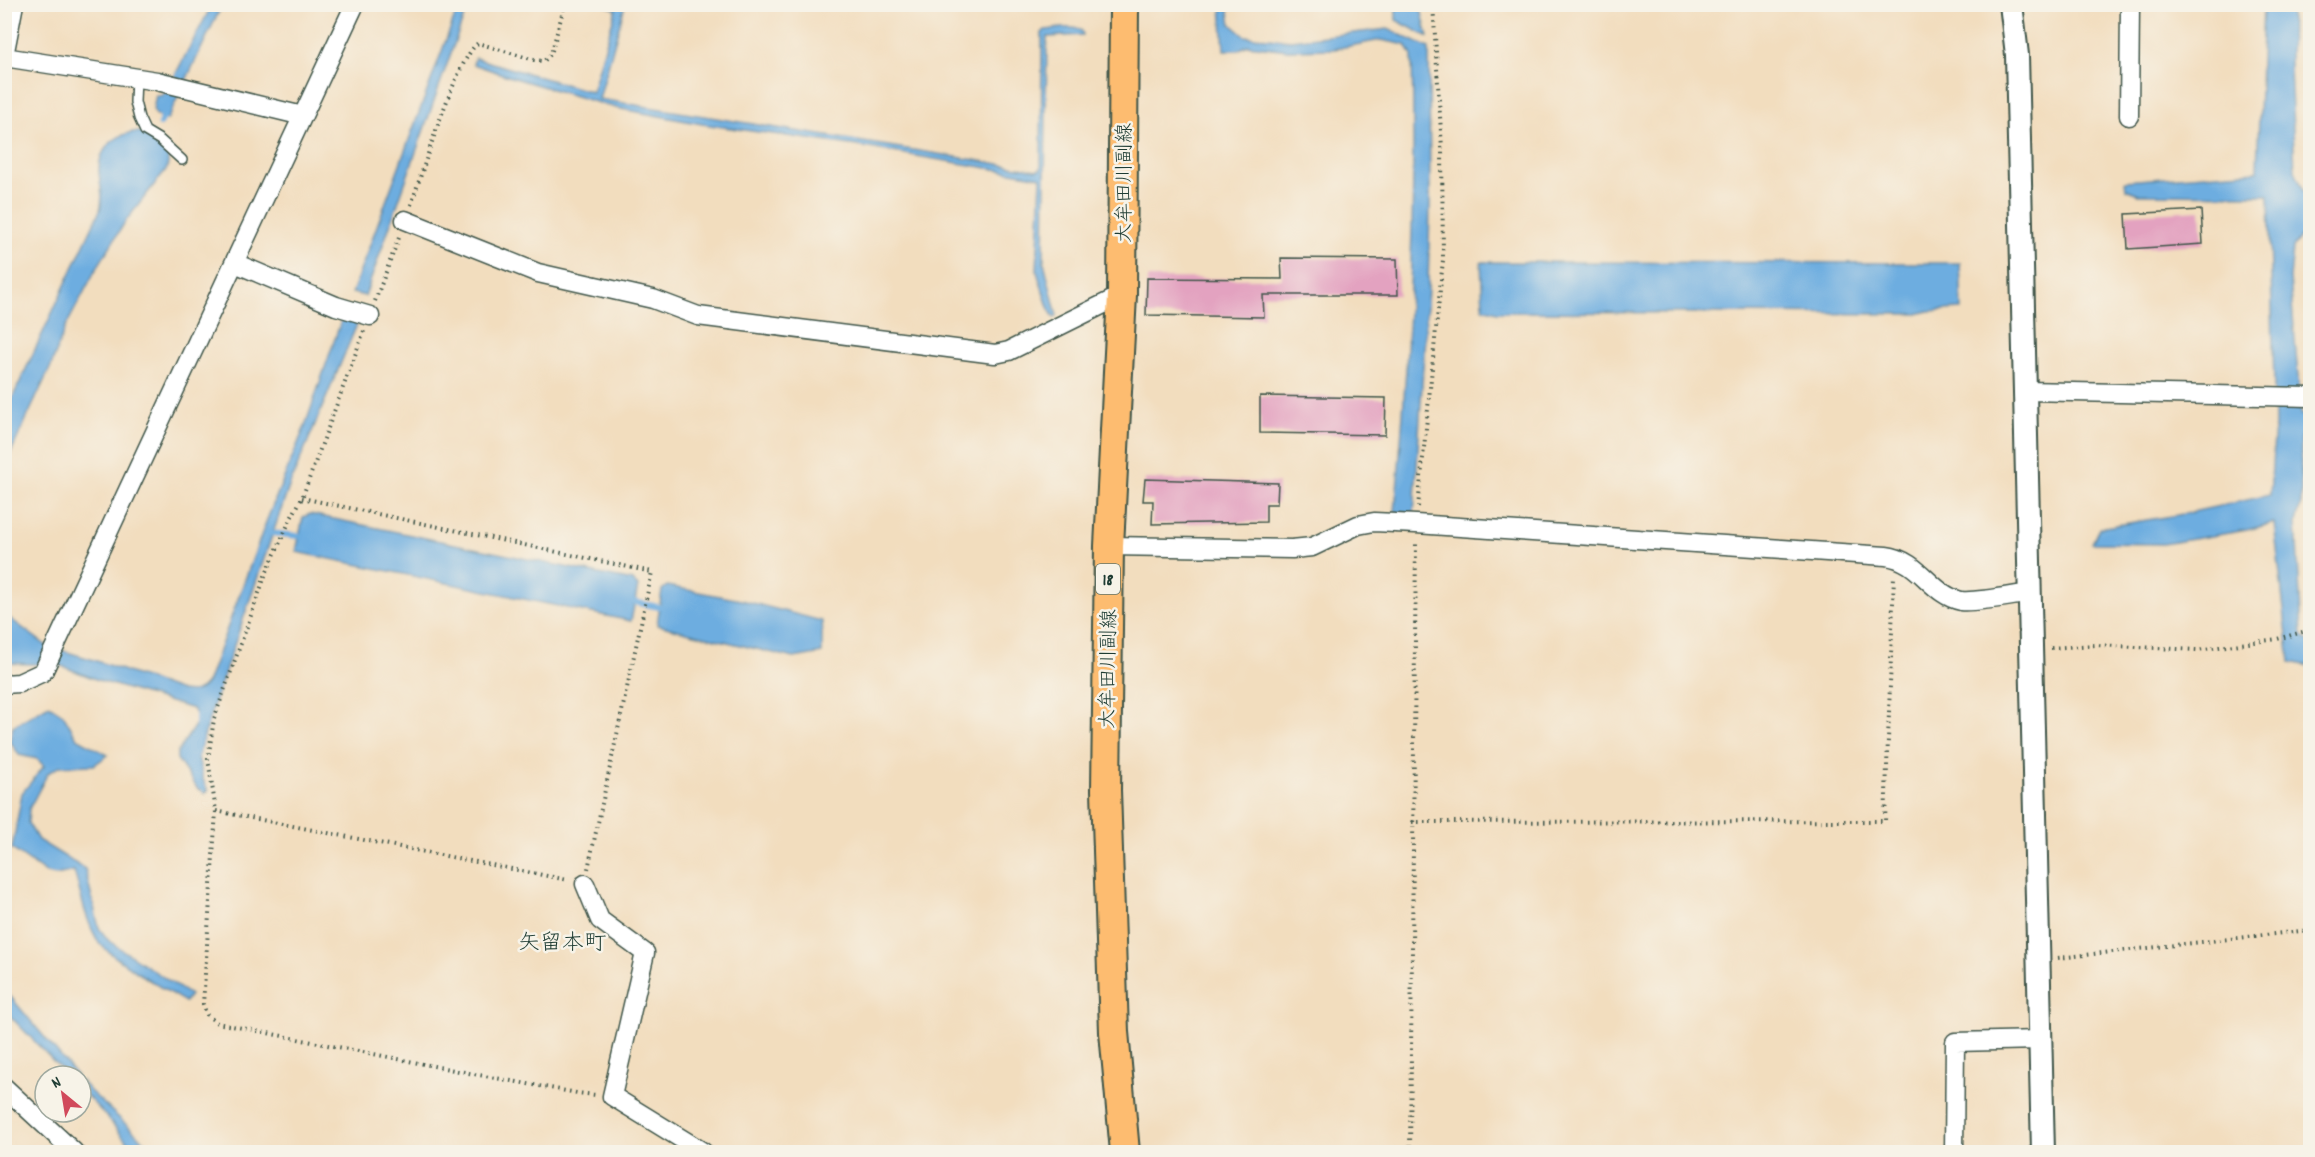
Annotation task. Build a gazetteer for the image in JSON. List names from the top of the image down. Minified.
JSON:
{"streets":{"main road":["大牟田川副線","18"]},"districts":["矢留本町"],"north":"top left"}
